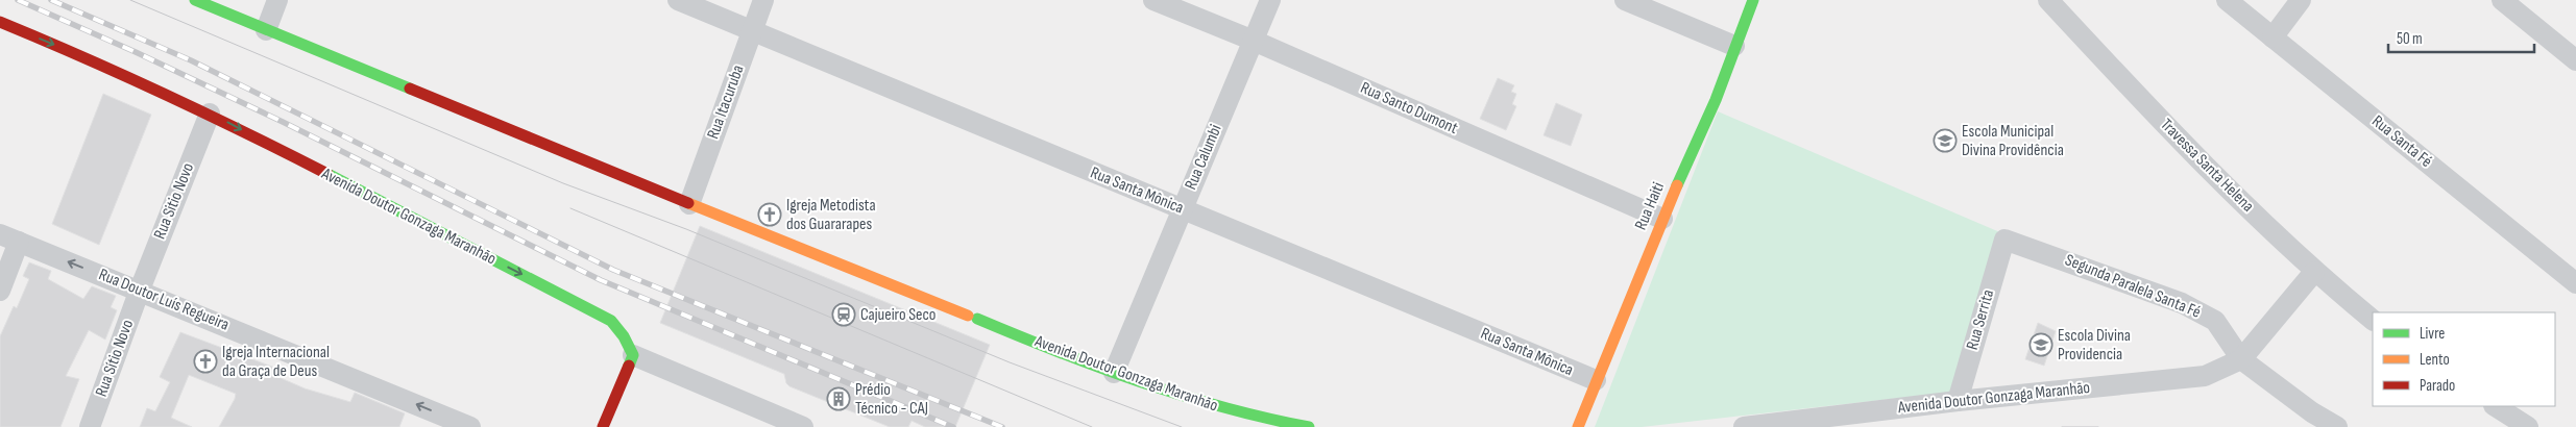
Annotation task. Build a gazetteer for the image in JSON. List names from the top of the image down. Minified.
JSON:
{"streets":{"street":["Rua Itacuruba","Rua Santo Dumont","Rua Santa Fé","Rua Calumbi","Travessa Santa Helena","Rua Santa Mônica","Rua Sitio Novo","Rua Haiti","Avenida Doutor Gonzaga Maranhão","Segunda Paralela Santa Fé","Rua Doutor Luís Regueira","Rua Serrita","Rua Sítio Novo"]},"crossings":[["Rua Itacuruba","Rua Santa Mônica"],["Rua Itacuruba","Avenida Doutor Gonzaga Maranhão"],["Rua Santo Dumont","Rua Calumbi"],["Rua Santo Dumont","Rua Haiti"],["Rua Calumbi","Rua Santa Mônica"],["Rua Calumbi","Avenida Doutor Gonzaga Maranhão"],["Rua Santa Mônica","Rua Haiti"],["Rua Sitio Novo","Avenida Doutor Gonzaga Maranhão"],["Rua Sitio Novo","Rua Doutor Luís Regueira"],["Rua Sitio Novo","Rua Sítio Novo"],["Avenida Doutor Gonzaga Maranhão","Segunda Paralela Santa Fé"],["Avenida Doutor Gonzaga Maranhão","Rua Serrita"],["Segunda Paralela Santa Fé","Rua Serrita"],["Rua Doutor Luís Regueira","Rua Sítio Novo"]],"one_way":["Rua Doutor Luís Regueira"],"places":{"school or university":["Escola Municipal Divina Providência","Escola Divina Providencia"],"church":["Igreja Metodista dos Guararapes","Igreja Internacional da Graça de Deus"],"station":["Cajueiro Seco"],"building":["Prédio Técnico - CAJ"]},"legend":["Livre","Lento","Parado"],"scale_bar":"50 m"}
